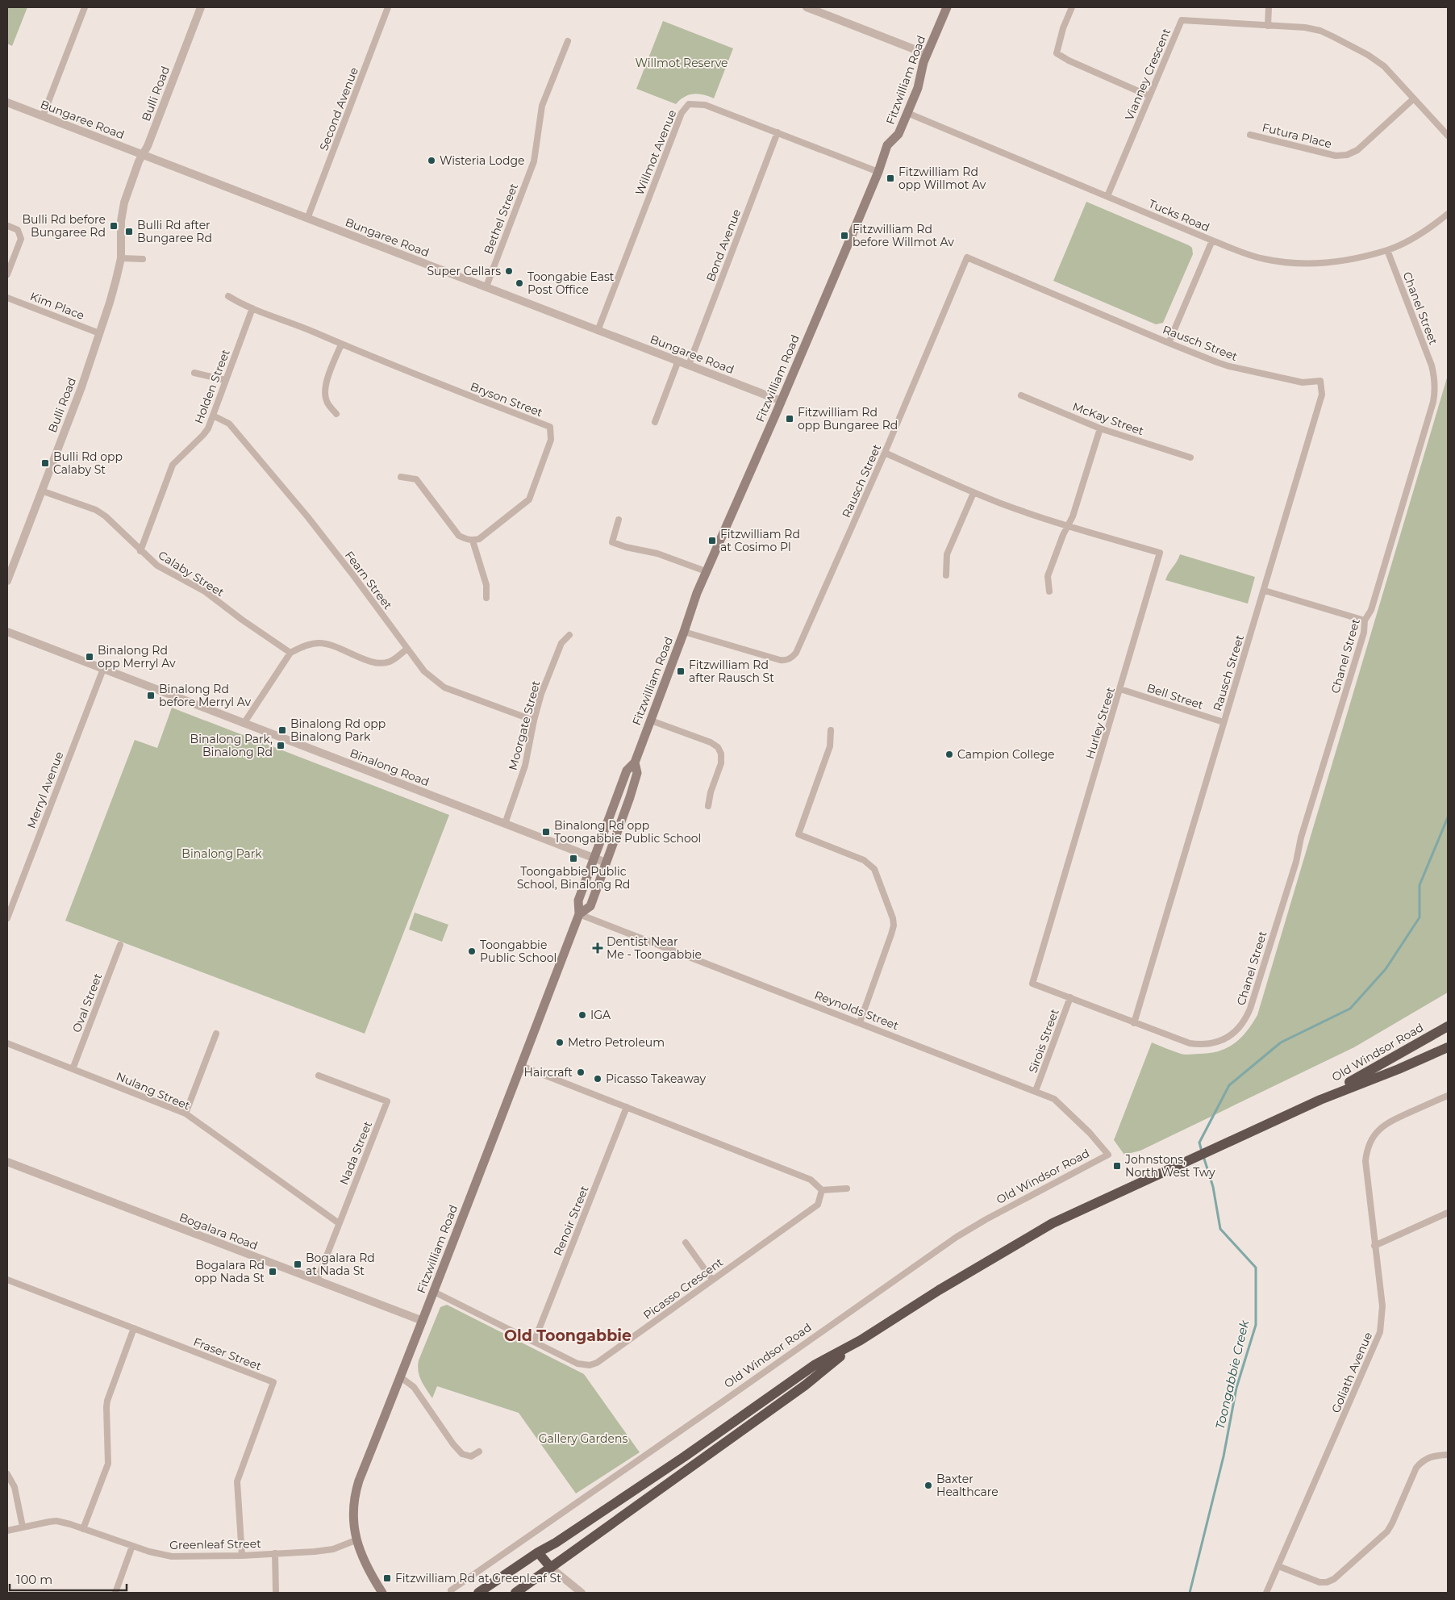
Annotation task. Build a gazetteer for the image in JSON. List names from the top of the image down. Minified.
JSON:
{"streets":{"highway":["Old Windsor Road"],"main road":["Fitzwilliam Road"],"street":["Vianney Crescent","Bulli Road","Second Avenue","Bungaree Road","Futura Place","Willmot Avenue","Tucks Road","Bethel Street","Bond Avenue","Kim Place","Chanel Street","Rausch Street","Holden Street","Bryson Street","McKay Street","Calaby Street","Fearn Street","Bell Street","Hurley Street","Moorgate Street","Binalong Road","Merryl Avenue","Oval Street","Reynolds Street","Sirois Street","Nulang Street","Nada Street","Renoir Street","Bogalara Road","Picasso Crescent","Fraser Street","Goliath Avenue","Greenleaf Street"]},"crossings":[["Vianney Crescent","Futura Place"],["Vianney Crescent","Tucks Road"],["Fitzwilliam Road","Bungaree Road"],["Fitzwilliam Road","Willmot Avenue"],["Fitzwilliam Road","Tucks Road"],["Fitzwilliam Road","Rausch Street"],["Fitzwilliam Road","Binalong Road"],["Fitzwilliam Road","Reynolds Street"],["Fitzwilliam Road","Bogalara Road"],["Fitzwilliam Road","Picasso Crescent"],["Fitzwilliam Road","Greenleaf Street"],["Bulli Road","Bungaree Road"],["Bulli Road","Kim Place"],["Bulli Road","Calaby Street"],["Second Avenue","Bungaree Road"],["Bungaree Road","Willmot Avenue"],["Bungaree Road","Bethel Street"],["Bungaree Road","Bond Avenue"],["Willmot Avenue","Bond Avenue"],["Tucks Road","Chanel Street"],["Chanel Street","Hurley Street"],["Rausch Street","Bell Street"],["Rausch Street","Hurley Street"],["Holden Street","Bryson Street"],["Holden Street","Calaby Street"],["Holden Street","Fearn Street"],["Fearn Street","Moorgate Street"],["Bell Street","Hurley Street"],["Hurley Street","Sirois Street"],["Moorgate Street","Binalong Road"],["Binalong Road","Merryl Avenue"],["Oval Street","Nulang Street"],["Reynolds Street","Sirois Street"],["Reynolds Street","Old Windsor Road"],["Nulang Street","Nada Street"],["Nada Street","Bogalara Road"],["Renoir Street","Picasso Crescent"],["Fraser Street","Greenleaf Street"]],"districts":["Old Toongabbie"],"water":["Toongabbie Creek"],"parks":["Willmot Reserve","Binalong Park","Gallery Gardens"],"places":{"other":["Wisteria Lodge","Super Cellars","Toongabie East Post Office","Campion College","Toongabbie Public School","IGA","Metro Petroleum","Haircraft","Picasso Takeaway","Baxter Healthcare"],"transit":["Fitzwilliam Rd opp Willmot Av","Bulli Rd before Bungaree Rd","Bulli Rd after Bungaree Rd","Fitzwilliam Rd before Willmot Av","Fitzwilliam Rd opp Bungaree Rd","Bulli Rd opp Calaby St","Fitzwilliam Rd at Cosimo Pl","Binalong Rd opp Merryl Av","Fitzwilliam Rd after Rausch St","Binalong Rd before Merryl Av","Binalong Rd opp Binalong Park","Binalong Park, Binalong Rd","Binalong Rd opp Toongabbie Public School","Toongabbie Public School, Binalong Rd","Johnstons, North West Twy","Bogalara Rd at Nada St","Bogalara Rd opp Nada St","Fitzwilliam Rd at Greenleaf St"],"health":["Dentist Near Me - Toongabbie"]},"scale_bar":"100 m"}
